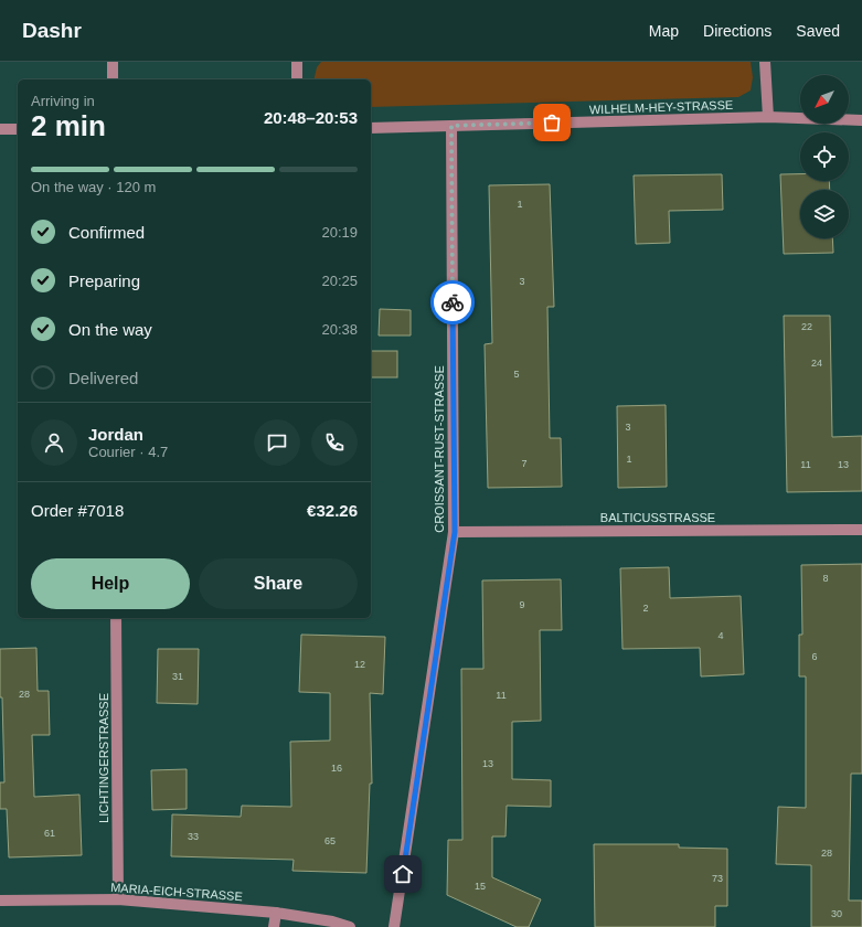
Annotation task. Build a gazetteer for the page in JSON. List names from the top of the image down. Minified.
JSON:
{"streets":{"street":["WILHELM-HEY-STRASSE","CROISSANT-RUST-STRASSE","BALTICUSSTRASSE","LICHTINGERSTRASSE","MARIA-EICH-STRASSE"]},"crossings":[["WILHELM-HEY-STRASSE","CROISSANT-RUST-STRASSE"],["CROISSANT-RUST-STRASSE","BALTICUSSTRASSE"],["LICHTINGERSTRASSE","MARIA-EICH-STRASSE"]],"house_numbers":["1","3","22","24","5","3","1","7","11","13","8","9","2","4","6","12","31","28","11","13","16","61","33","65","28","73","15","30"],"north":"bottom left","page":{"header":"Dashr","nav":["Map","Directions","Saved"],"heading":["2 min","Arriving in","20:48–20:53"],"panel":["Jordan","Courier · 4.7","Order #7018","€32.26"],"bar":"On the way · 120 m","list":[["Confirmed","20:19"],["Preparing","20:25"],["On the way","20:38"],"Delivered"],"buttons":["Help","Share"]}}
